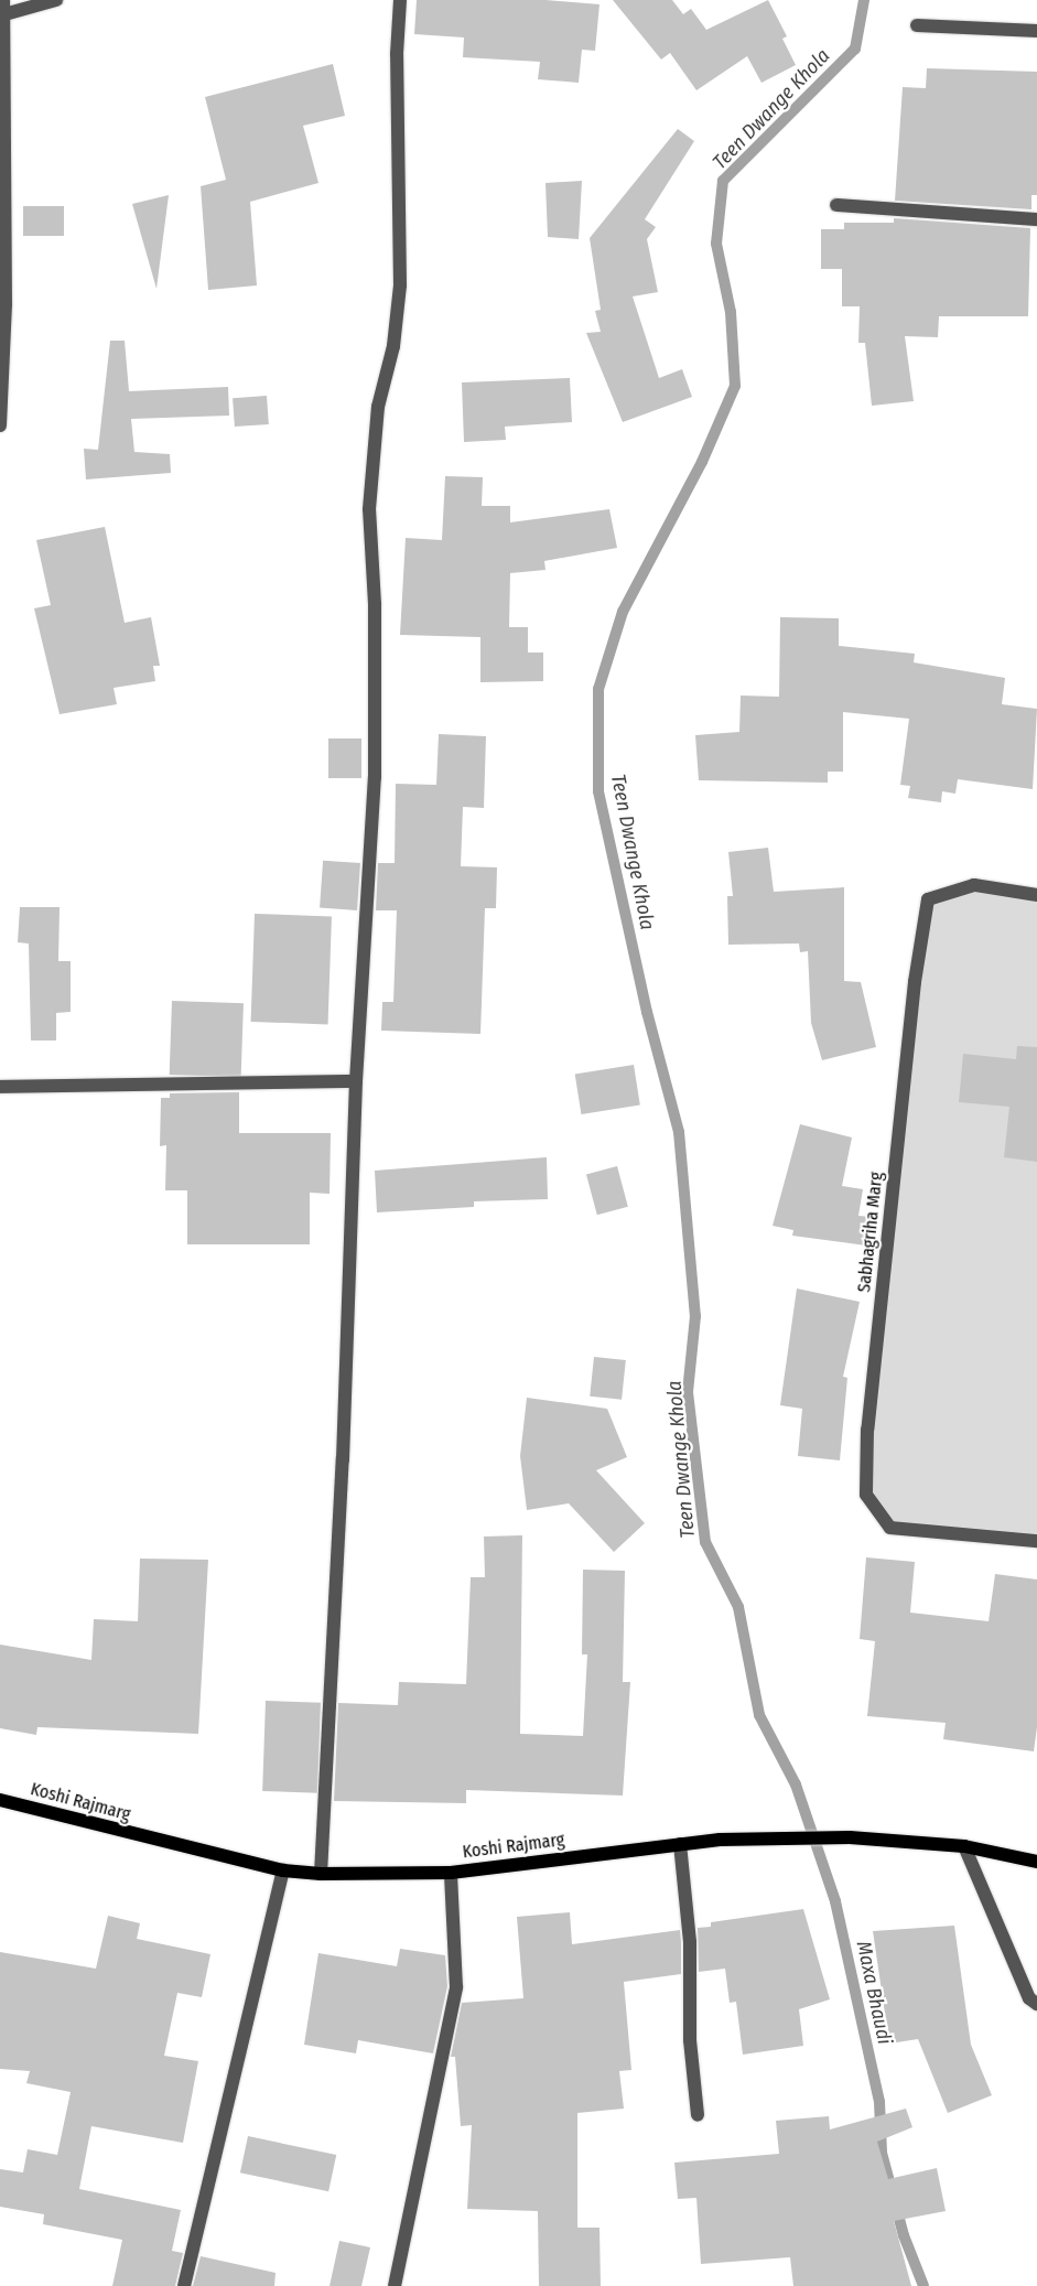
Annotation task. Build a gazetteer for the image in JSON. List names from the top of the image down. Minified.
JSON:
{"streets":{"main road":["Koshi Rajmarg"],"street":["Sabhagriha Marg"]},"water":["Teen Dwange Khola","Maxa Bhaudi"]}
